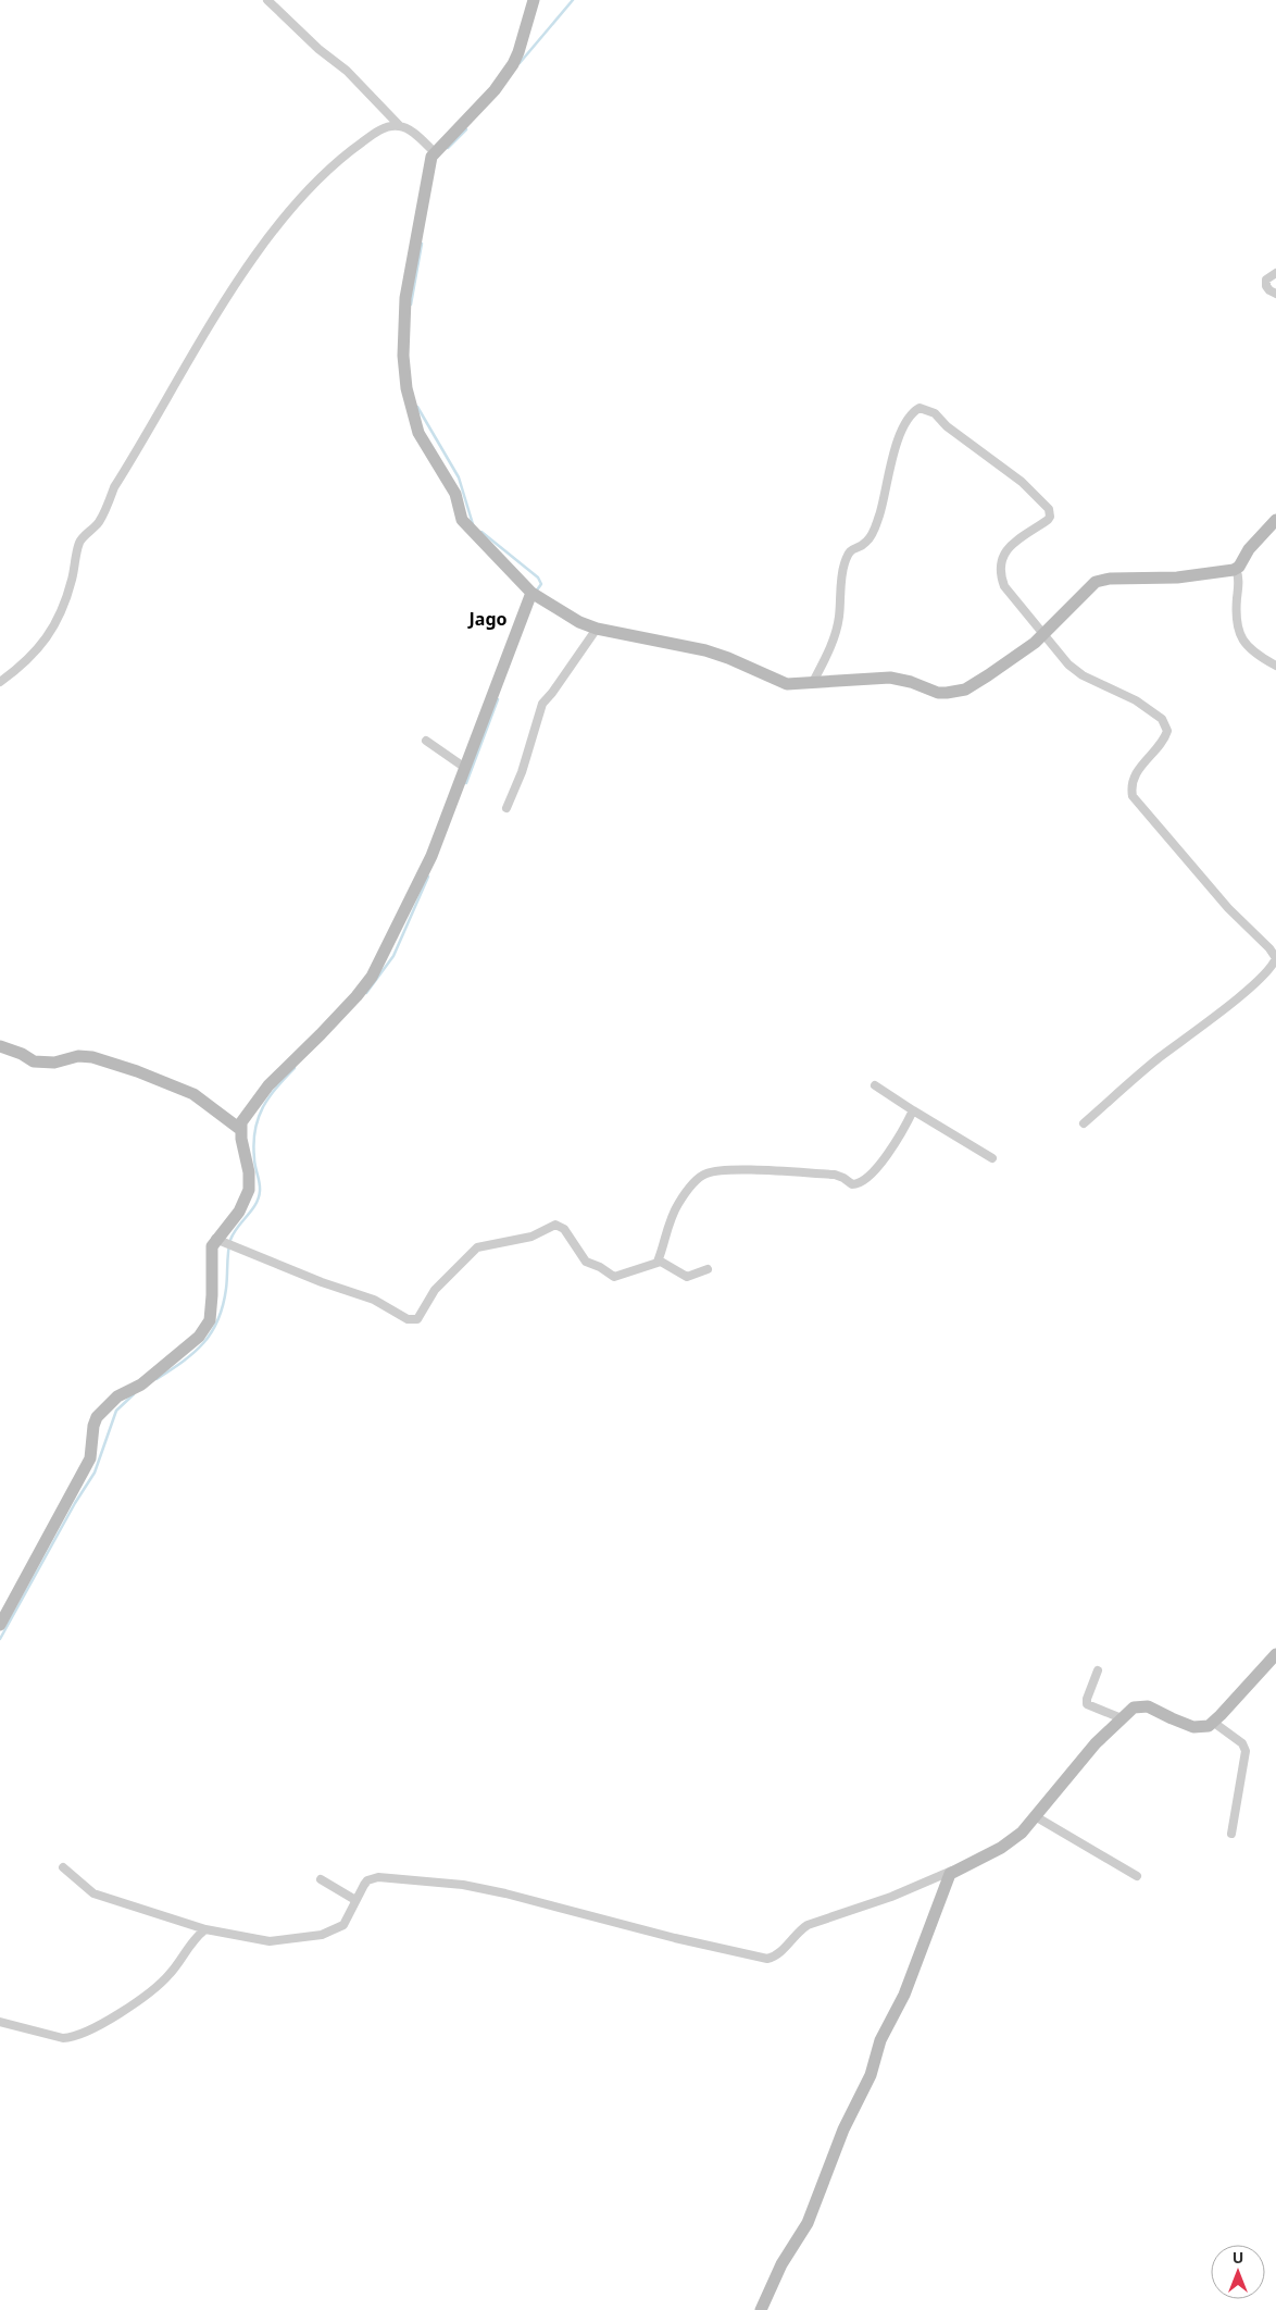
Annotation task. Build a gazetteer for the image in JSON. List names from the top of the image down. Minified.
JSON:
{"districts":["Jago"],"north":"top"}
